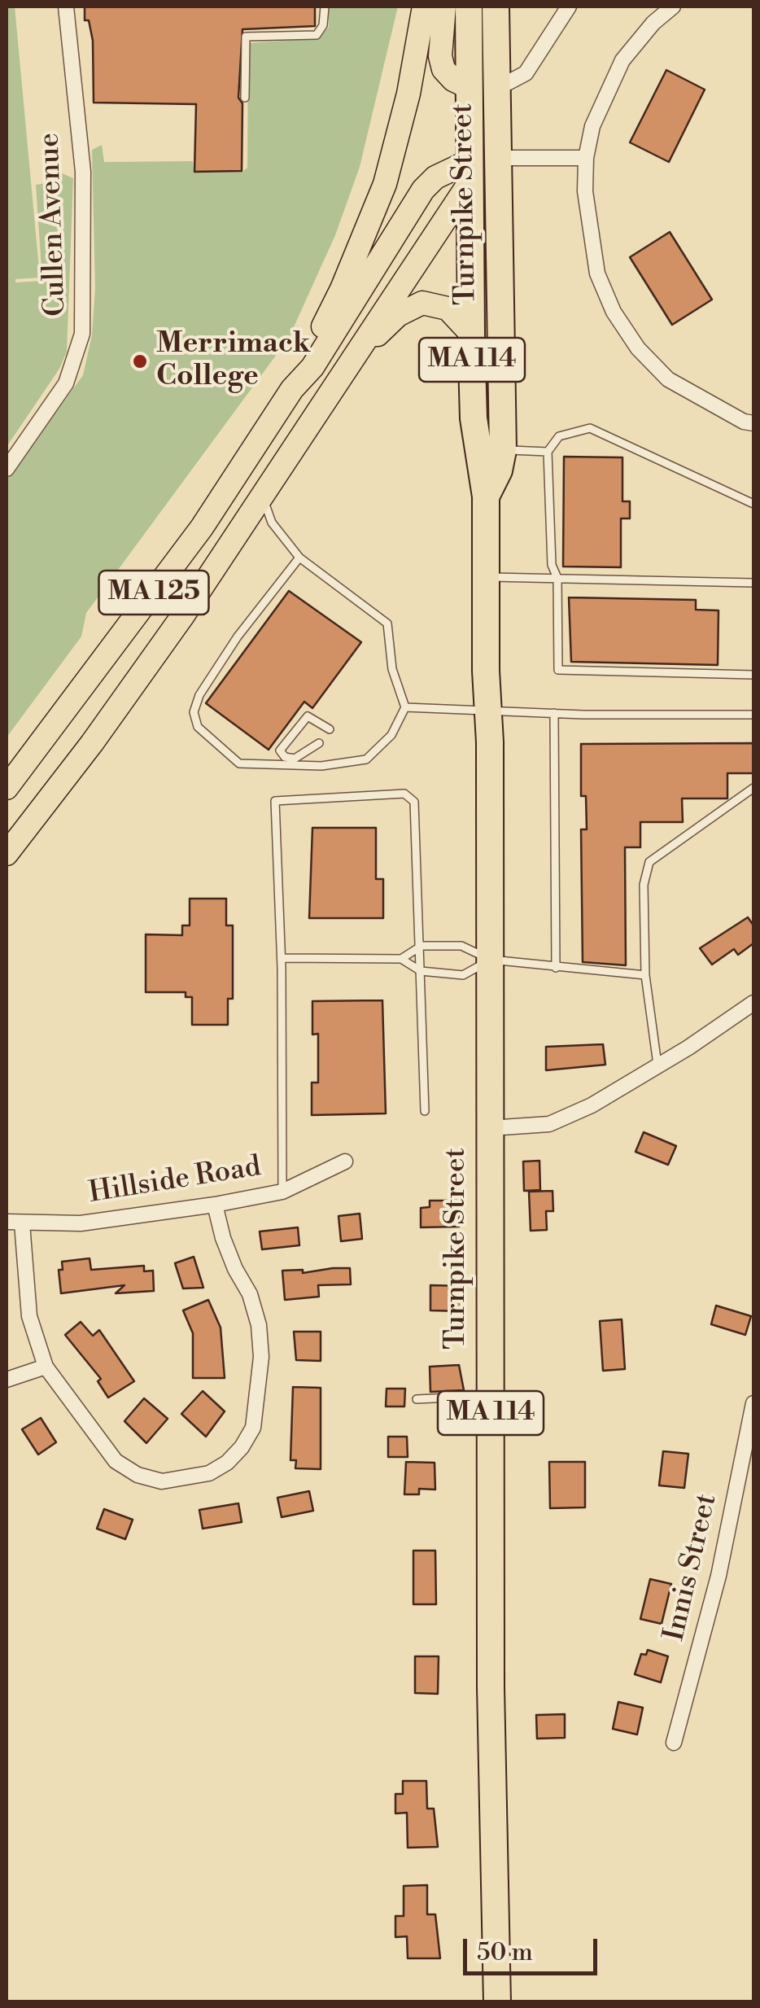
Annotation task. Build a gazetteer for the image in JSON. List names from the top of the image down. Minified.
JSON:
{"streets":{"highway":["Turnpike Street","MA 114"],"main road":["MA 125"],"street":["Cullen Avenue","Hillside Road","Innis Street"]},"crossings":[["Turnpike Street","MA 125"]],"places":["Merrimack College"],"scale_bar":"50 m"}
